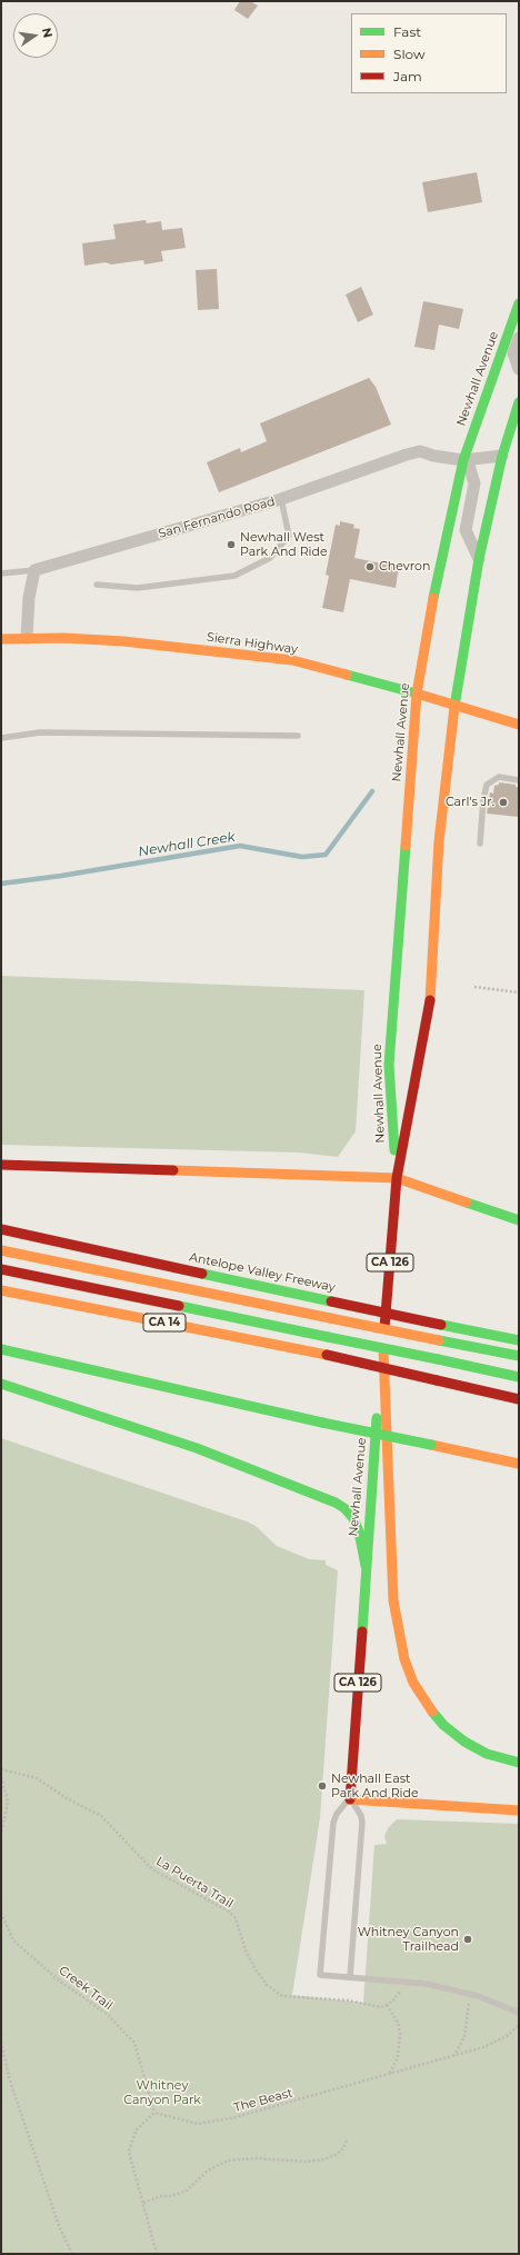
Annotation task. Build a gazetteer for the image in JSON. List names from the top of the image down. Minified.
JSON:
{"streets":{"main road":["Newhall Avenue","Sierra Highway","CA 126","Antelope Valley Freeway","CA 14"],"street":["San Fernando Road"],"path":["La Puerta Trail","Creek Trail","The Beast"]},"crossings":[["Newhall Avenue","San Fernando Road"],["Newhall Avenue","Sierra Highway"],["Creek Trail","The Beast"]],"water":["Newhall Creek"],"parks":["Whitney Canyon Park"],"places":["Newhall West Park And Ride","Chevron","Carl's Jr.","Newhall East Park And Ride","Whitney Canyon Trailhead"],"legend":["Fast","Slow","Jam"],"north":"right"}
